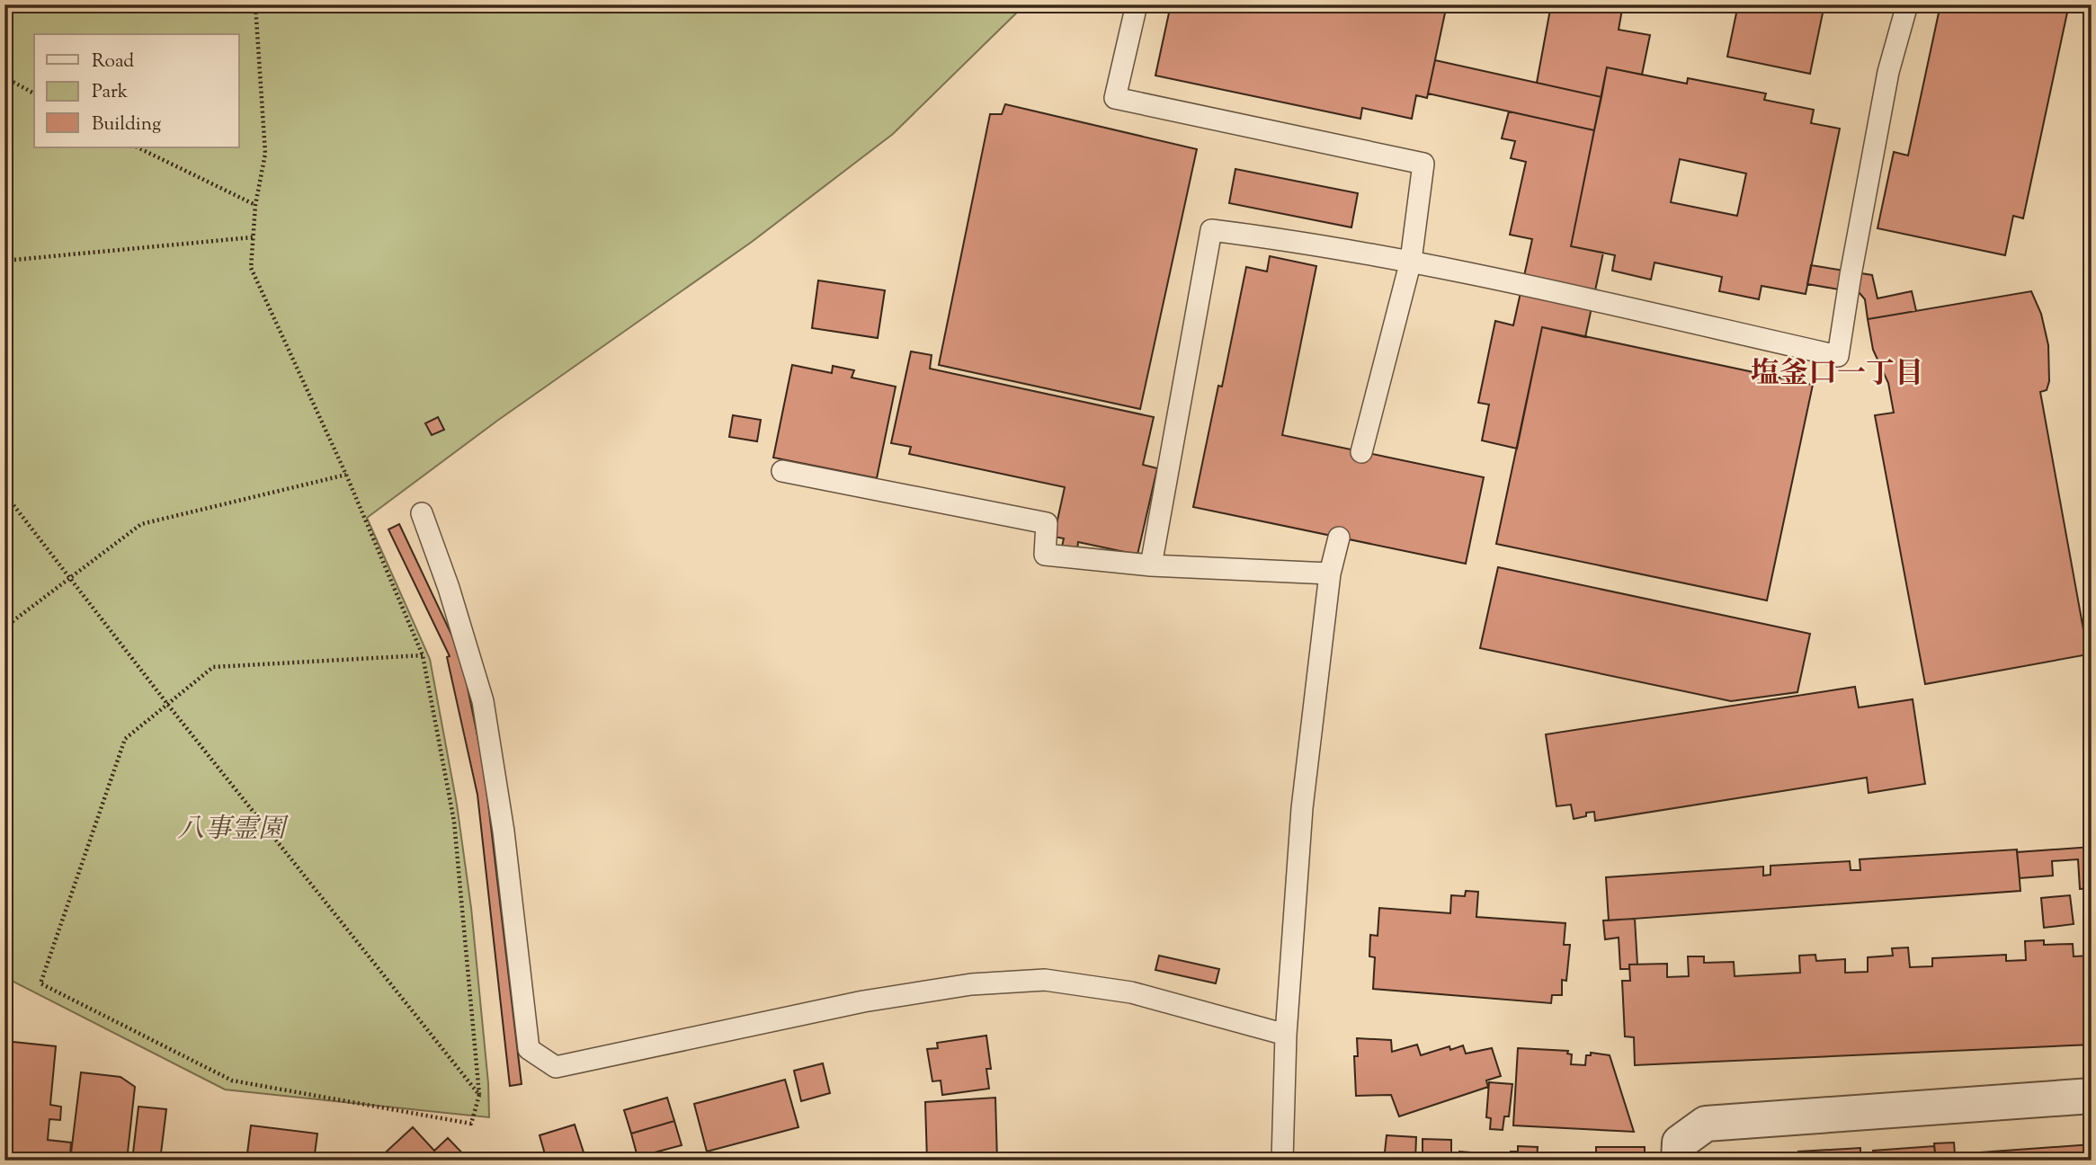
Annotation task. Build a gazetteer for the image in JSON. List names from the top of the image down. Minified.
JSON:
{"districts":["塩釜口一丁目"],"parks":["八事霊園"],"legend":["Road","Park","Building"]}
